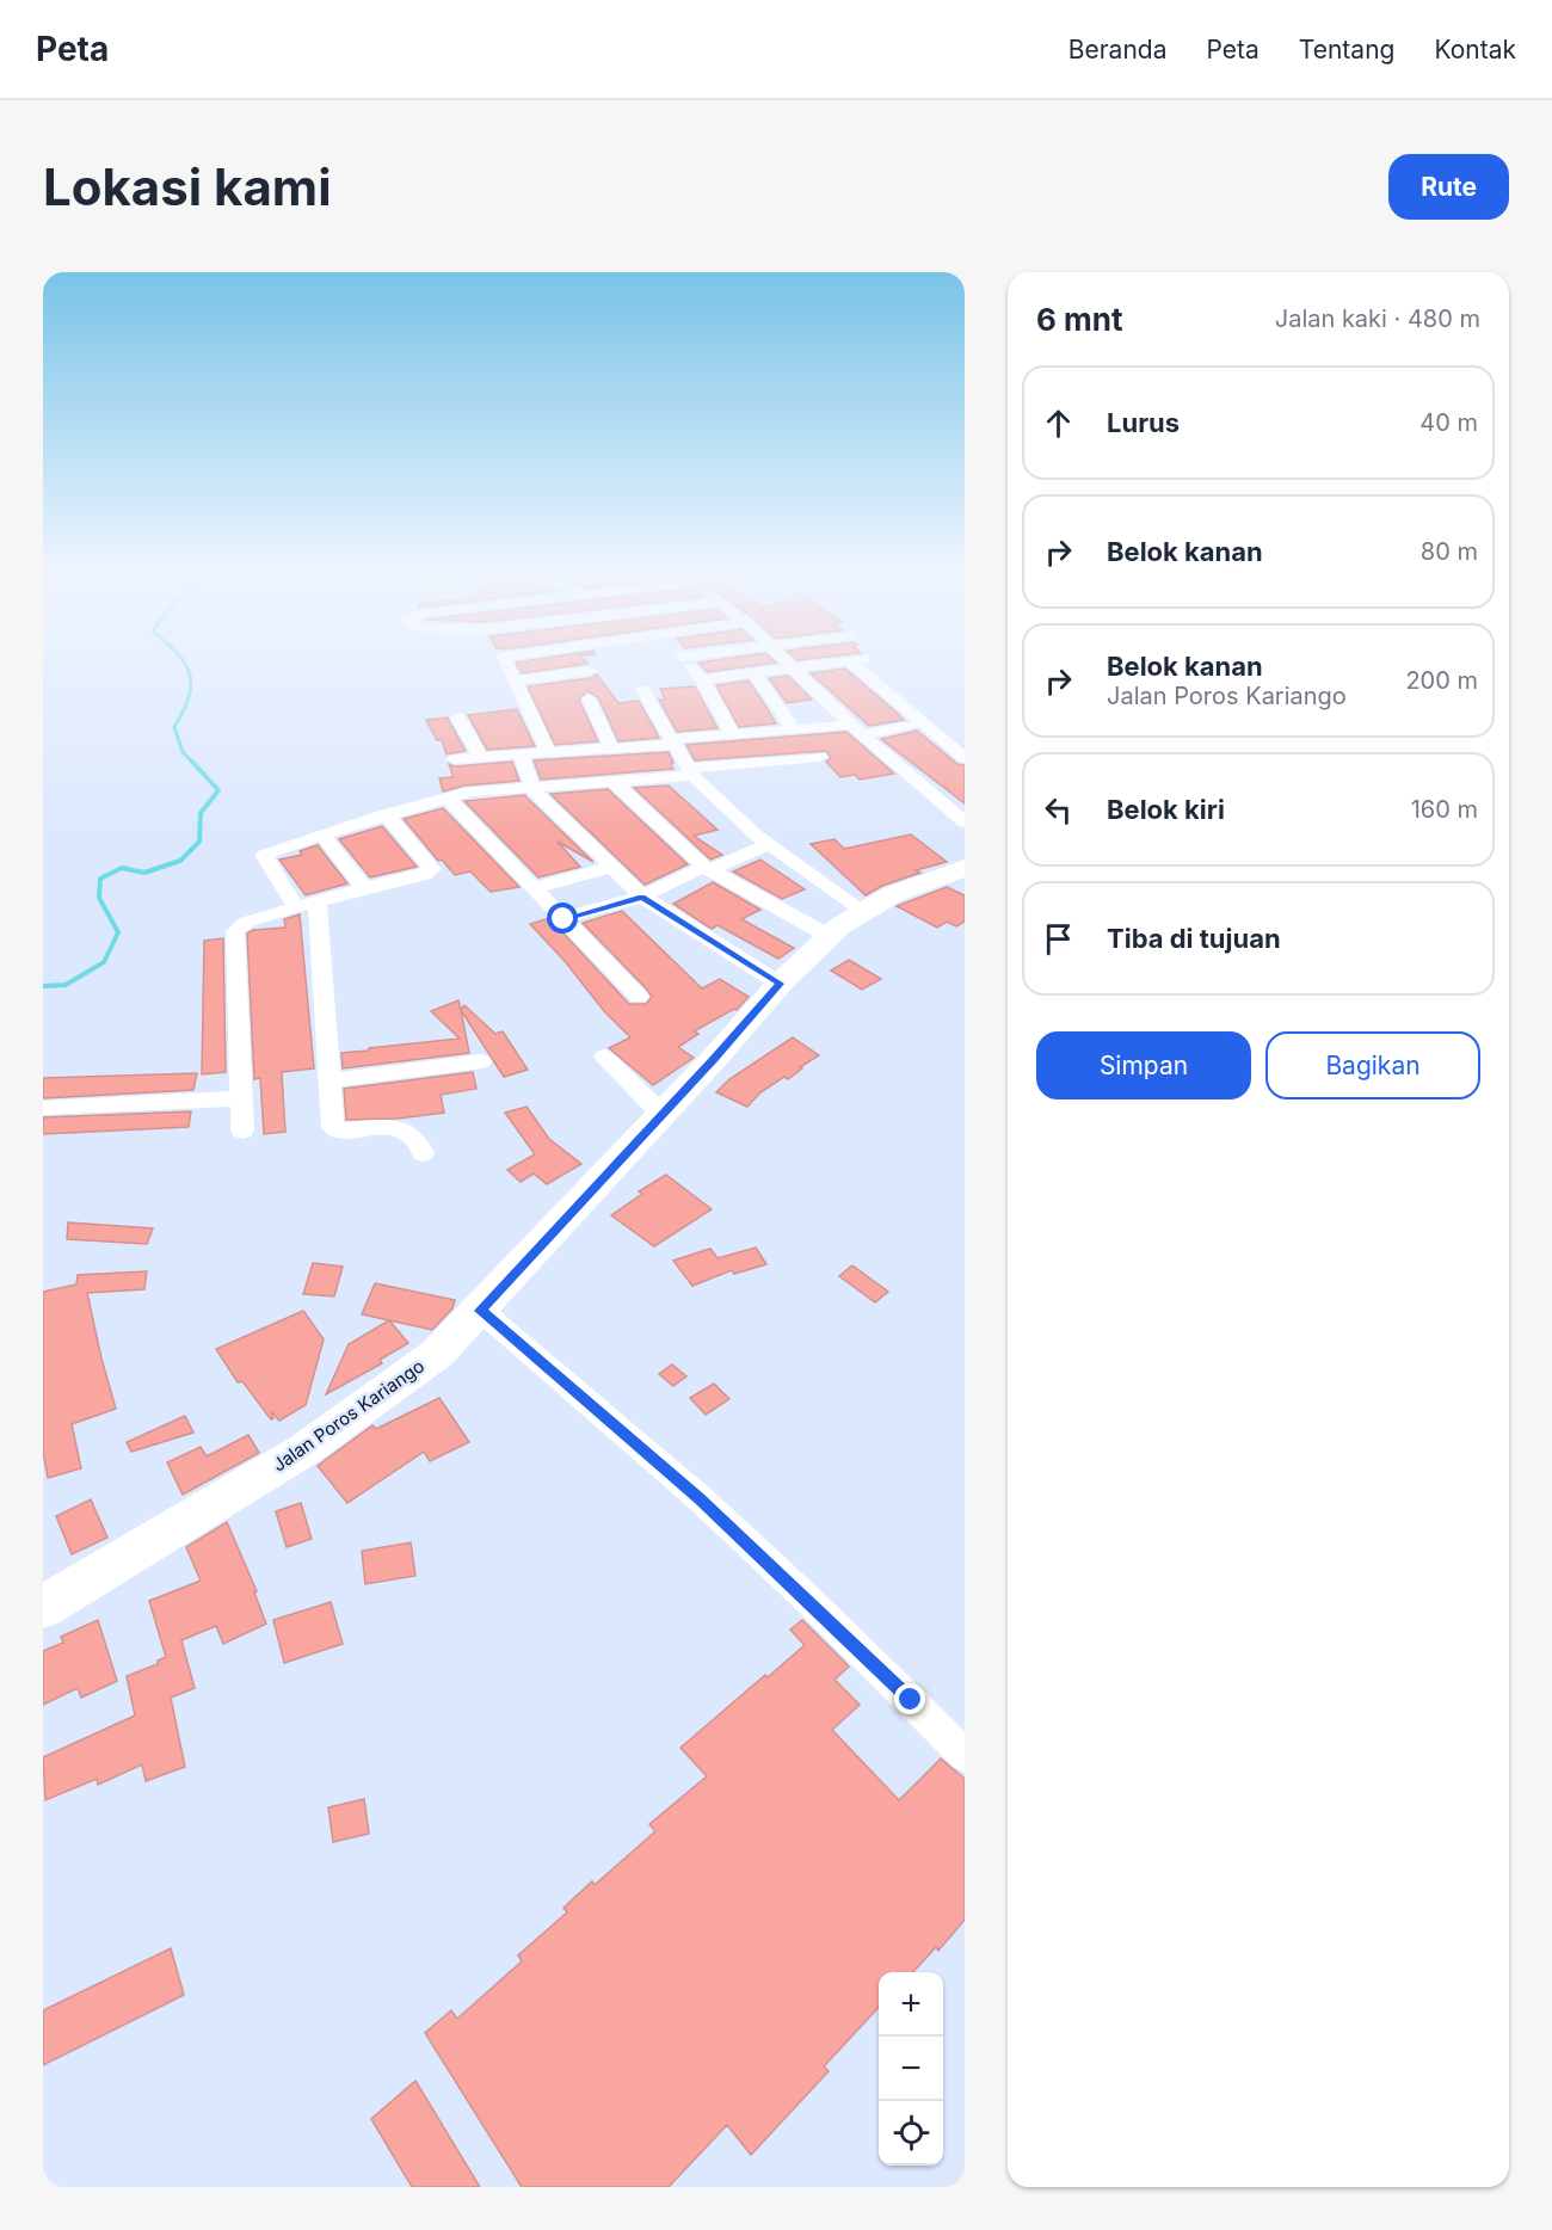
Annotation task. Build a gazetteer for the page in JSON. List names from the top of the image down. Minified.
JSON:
{"streets":{"main road":["Jalan Poros Kariango"]},"page":{"header":"Peta","nav":["Beranda","Peta","Tentang","Kontak"],"buttons":["Rute",["Simpan","Bagikan"]],"title":"Lokasi kami","heading":["6 mnt","Jalan kaki · 480 m"],"list":[["Lurus","40 m"],["Belok kanan","80 m"],["Belok kanan","Jalan Poros Kariango","200 m"],["Belok kiri","160 m"],"Tiba di tujuan"],"map_buttons":["+","−"]}}
